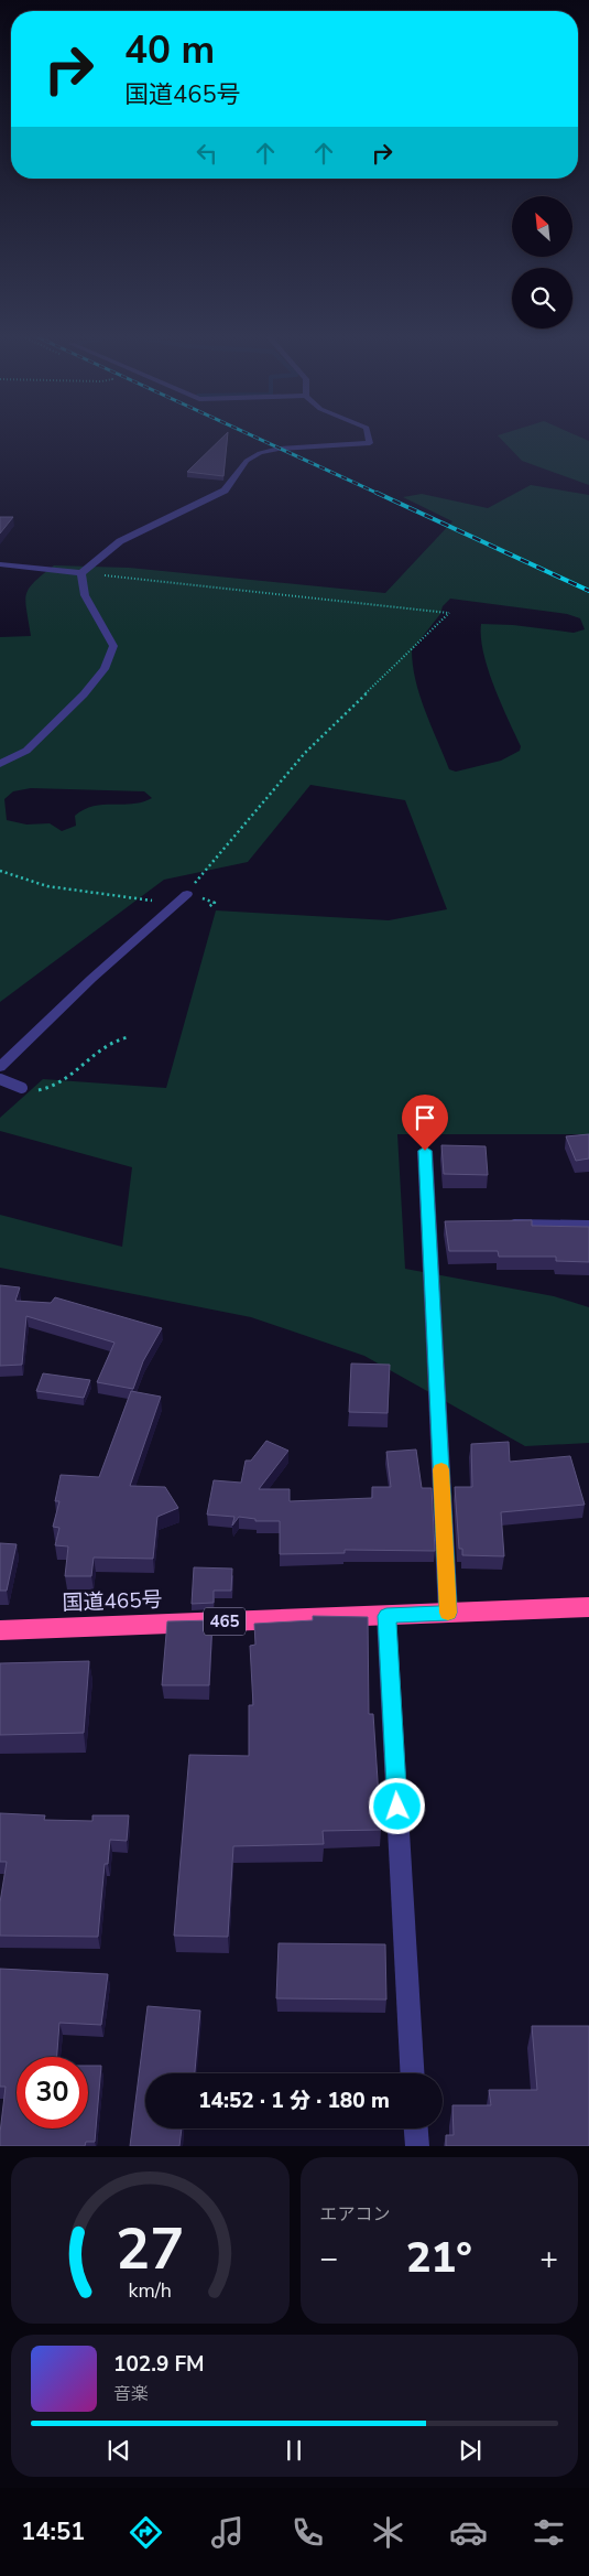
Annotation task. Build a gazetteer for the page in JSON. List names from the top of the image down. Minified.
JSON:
{"streets":{"highway":["国道465号","465"]},"north":"top left","page":{"turn":["40 m","国道465号"],"limit":"30","trip":"14:52 · 1 分 · 180 m","tile":"エアコン","heat":["−","21°","+"],"song":["102.9 FM","音楽"],"tabs":"14:51","gauge":["27","km/h"]}}
